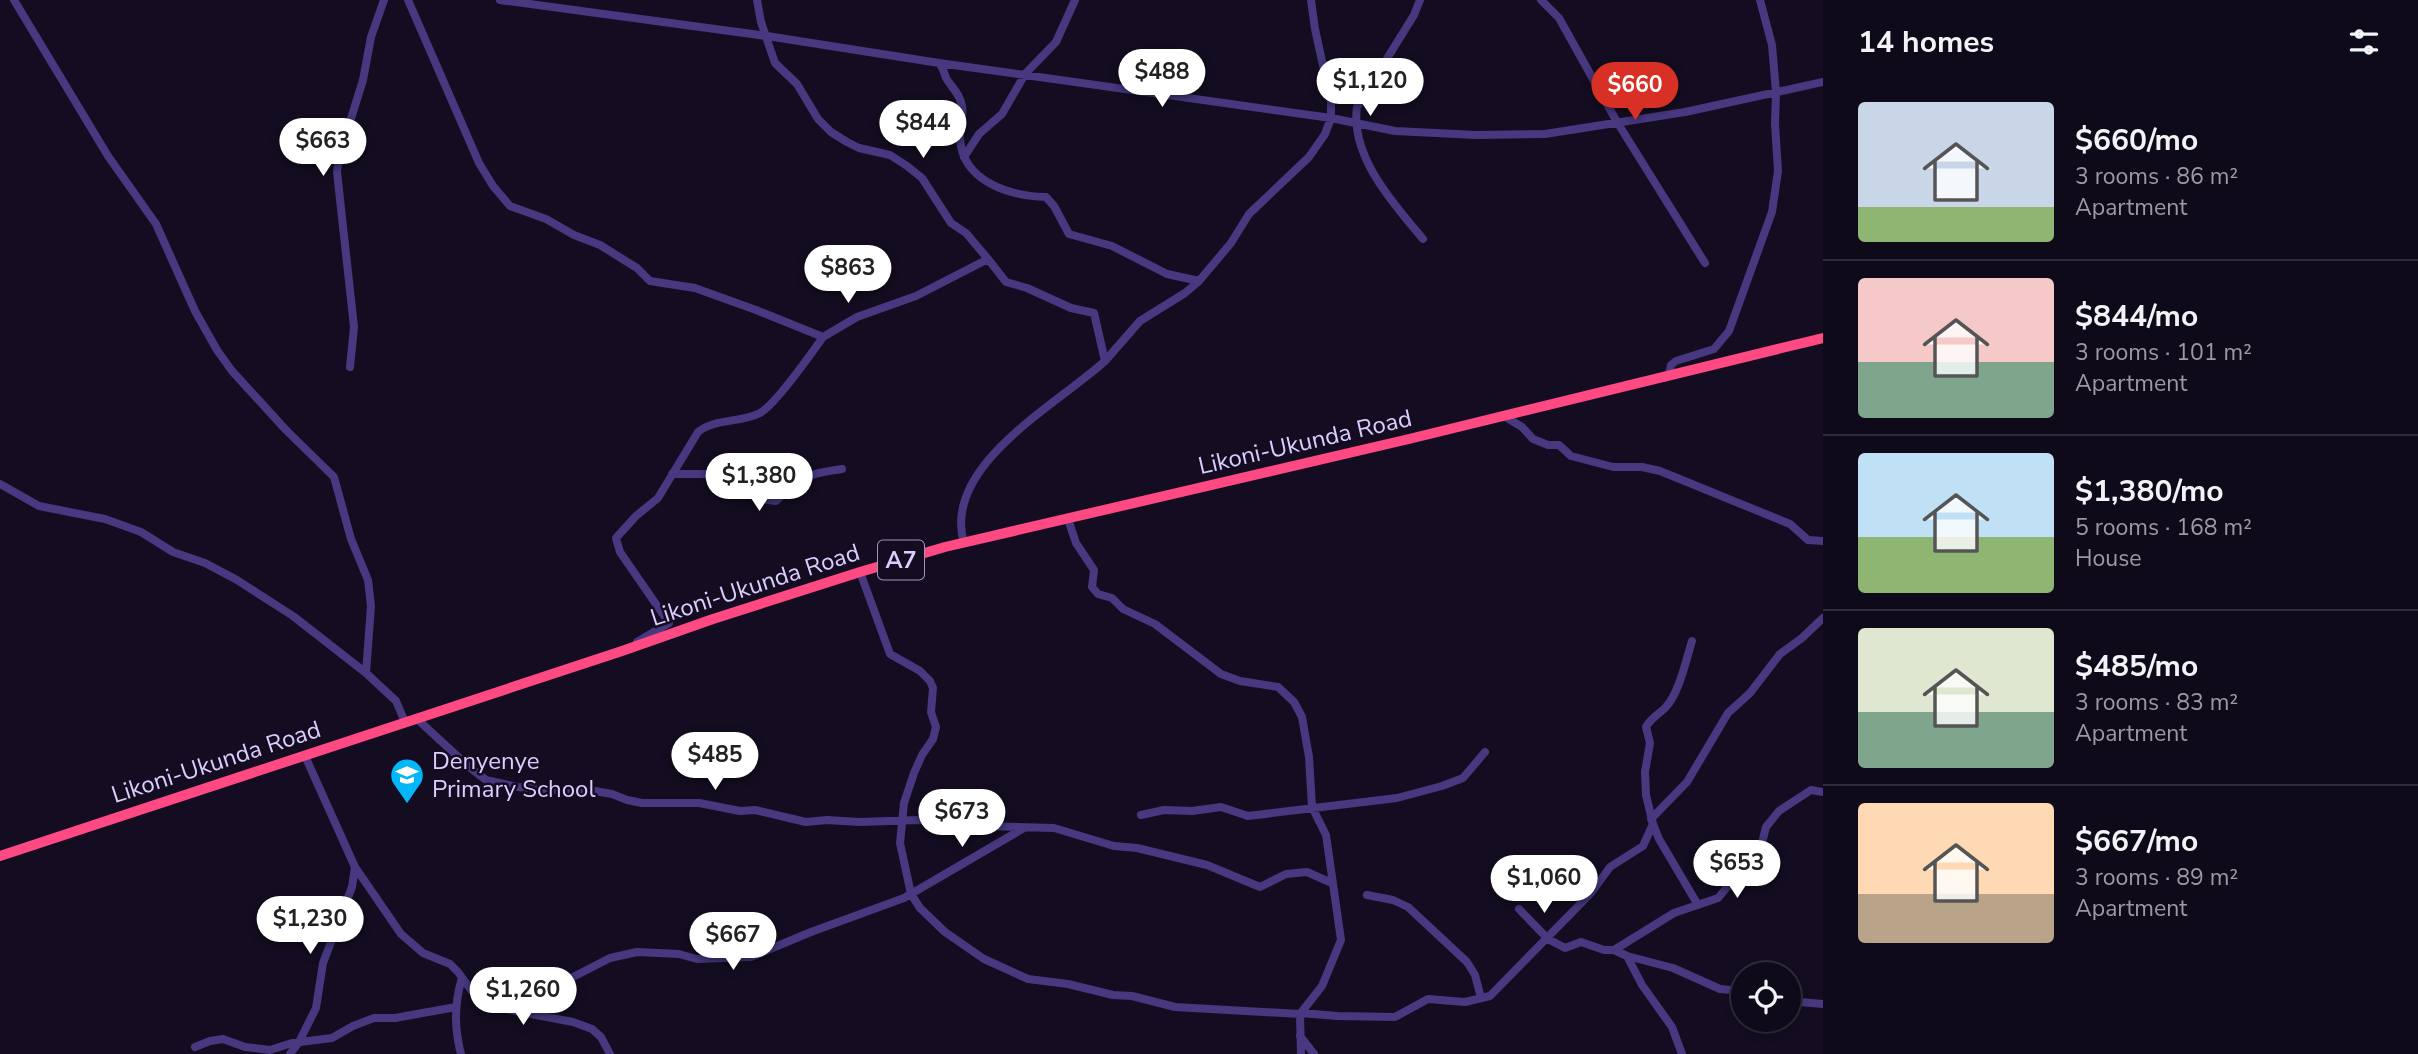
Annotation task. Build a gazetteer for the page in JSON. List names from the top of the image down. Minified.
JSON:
{"streets":{"highway":["Likoni-Ukunda Road","A7"]},"places":{"school or university":["Denyenye Primary School"]},"page":{"heading":"14 homes","price":["$488","$1,120","$660","$844","$663","$863","$1,380","$485","$673","$653","$1,060","$1,230","$667","$1,260"],"list":[{"name":"$660/mo","note":"3 rooms · 86 m² · Apartment"},{"name":"$844/mo","note":"3 rooms · 101 m² · Apartment"},{"name":"$1,380/mo","note":"5 rooms · 168 m² · House"},{"name":"$485/mo","note":"3 rooms · 83 m² · Apartment"},{"name":"$667/mo","note":"3 rooms · 89 m² · Apartment"}]}}
